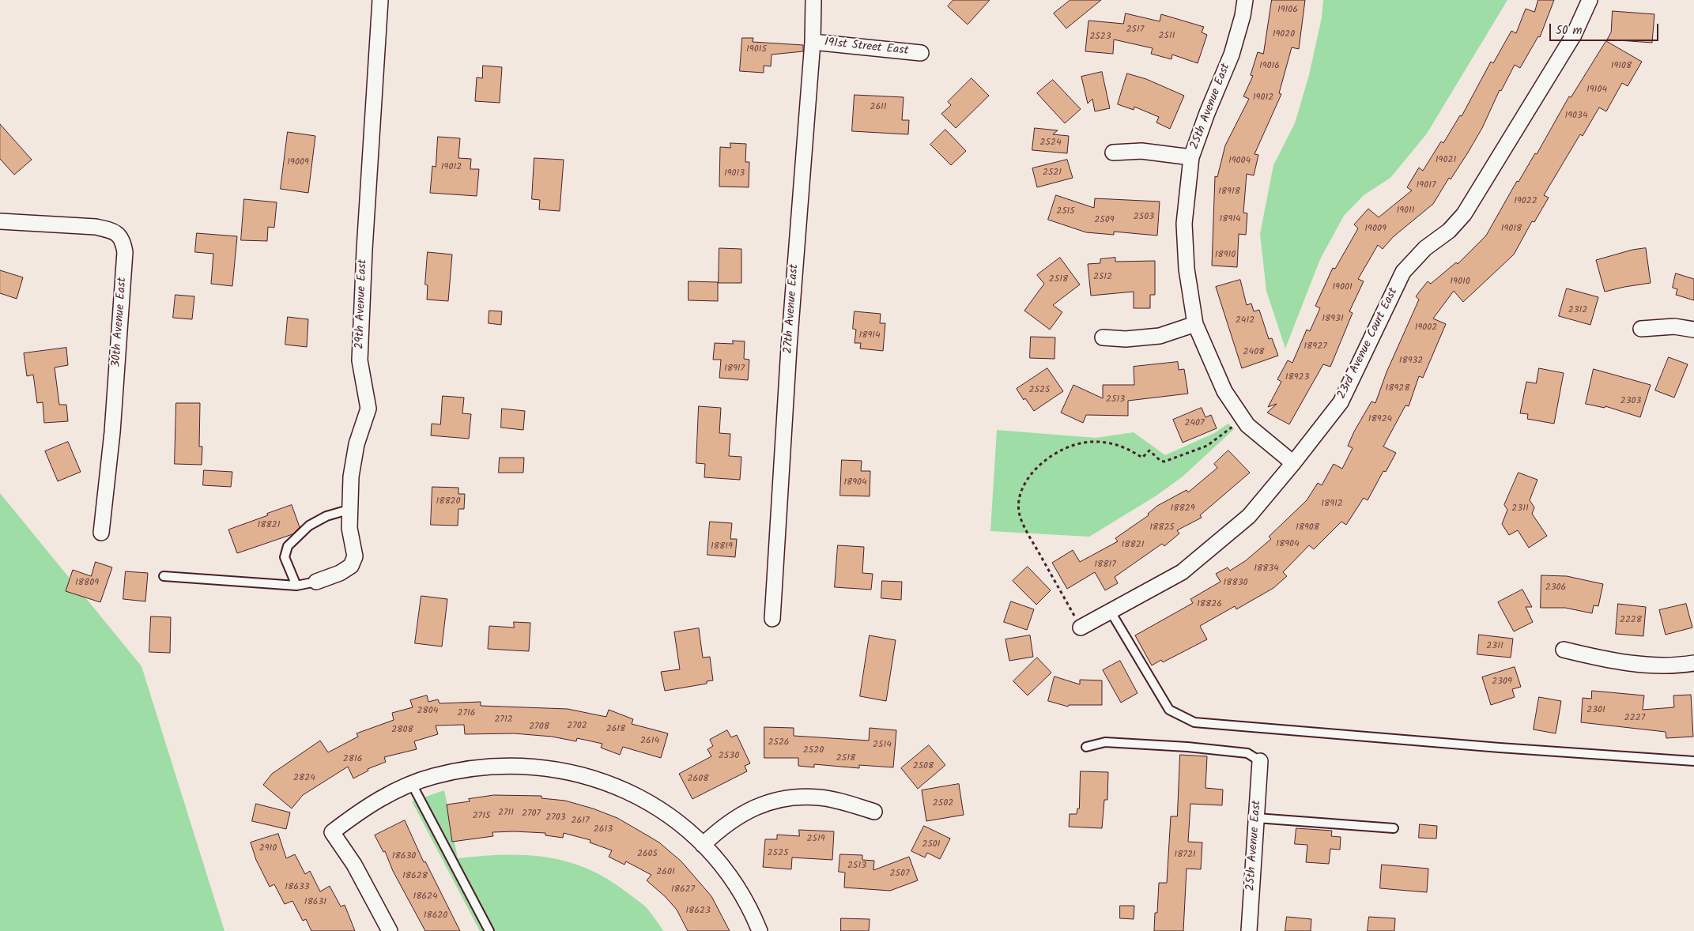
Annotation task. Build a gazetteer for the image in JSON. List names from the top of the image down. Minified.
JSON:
{"streets":{"street":["191st Street East","25th Avenue East","29th Avenue East","27th Avenue East","30th Avenue East","23rd Avenue Court East"]},"crossings":[["191st Street East","27th Avenue East"],["25th Avenue East","23rd Avenue Court East"]],"house_numbers":["19106","2517","19020","2511","2523","19015","19016","19108","19104","19012","2611","19034","2524","19021","19004","19009","19012","2521","19013","19017","18918","19022","19011","2515","2503","18914","2509","19009","19018","18910","2512","2518","19010","19001","2312","18931","2412","19002","18914","18927","2408","18932","18917","18923","18928","2525","2513","2303","18924","2407","18904","18820","18912","18829","2311","18821","18825","18908","18904","18821","18819","18817","18834","18809","18830","2306","18826","2228","2311","2309","2301","2804","2716","2227","2712","2702","2708","2618","2808","2614","2526","2514","2520","2530","2518","2816","2508","2824","2608","2502","2711","2707","2715","2703","2617","2613","2519","2501","2910","2525","2605","18721","18630","2513","2601","2507","18628","18633","18627","18624","18631","18623","18620"],"scale_bar":"50 m"}
